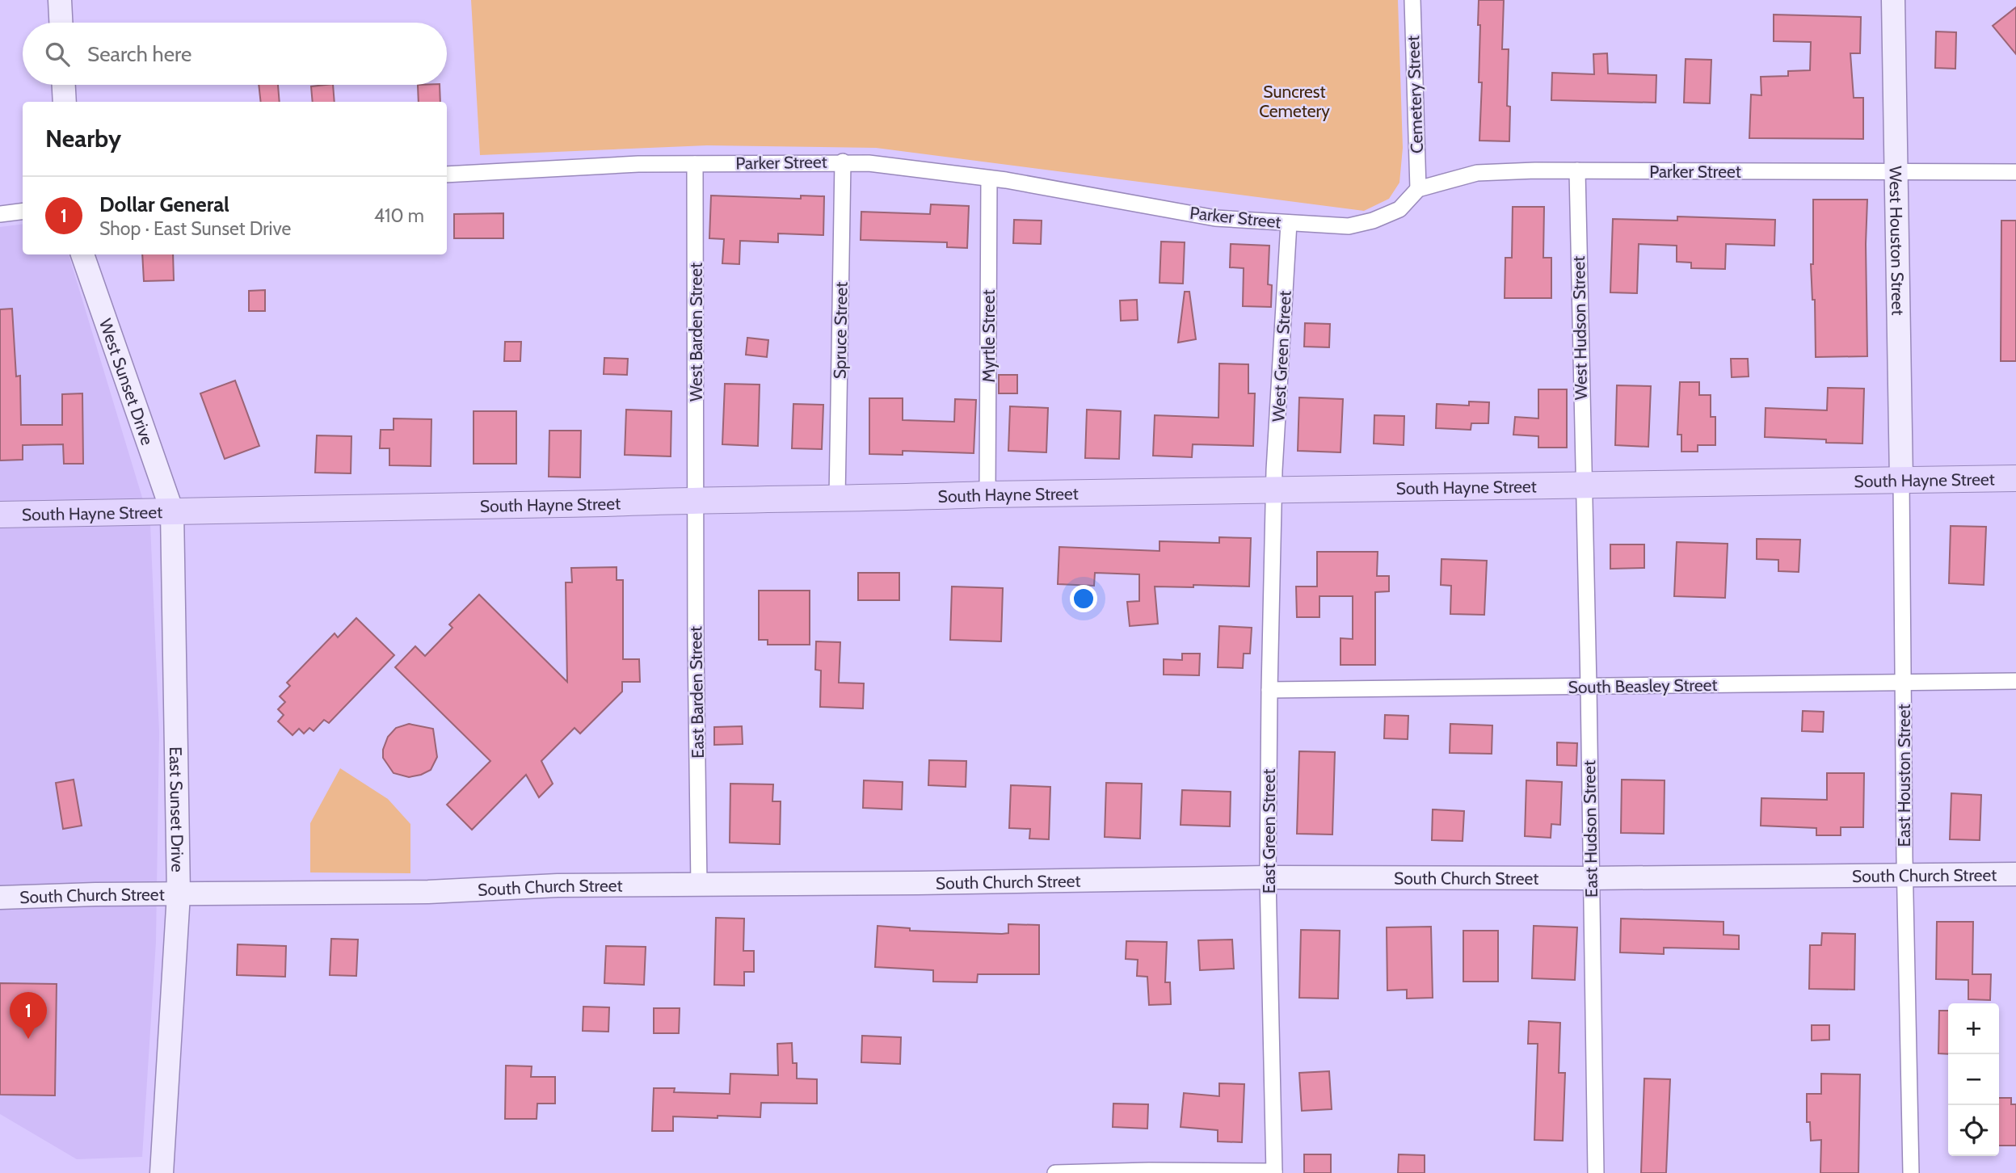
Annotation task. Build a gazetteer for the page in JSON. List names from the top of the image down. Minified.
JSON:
{"streets":{"main road":["South Hayne Street"],"street":["Cemetery Street","Parker Street","West Houston Street","West Hudson Street","Spruce Street","West Barden Street","Myrtle Street","West Green Street","West Sunset Drive","South Beasley Street","East Barden Street","East Houston Street","East Sunset Drive","East Hudson Street","East Green Street","South Church Street"]},"crossings":[["Cemetery Street","Parker Street"],["Parker Street","West Houston Street"],["Parker Street","West Hudson Street"],["Parker Street","Spruce Street"],["Parker Street","West Barden Street"],["Parker Street","Myrtle Street"],["Parker Street","West Green Street"],["West Houston Street","South Hayne Street"],["West Houston Street","East Houston Street"],["West Hudson Street","South Hayne Street"],["West Hudson Street","East Hudson Street"],["Spruce Street","South Hayne Street"],["West Barden Street","South Hayne Street"],["West Barden Street","East Barden Street"],["Myrtle Street","South Hayne Street"],["West Green Street","South Hayne Street"],["West Green Street","East Green Street"],["West Sunset Drive","South Hayne Street"],["West Sunset Drive","East Sunset Drive"],["South Hayne Street","East Barden Street"],["South Hayne Street","East Houston Street"],["South Hayne Street","East Sunset Drive"],["South Hayne Street","East Hudson Street"],["South Hayne Street","East Green Street"],["South Beasley Street","East Houston Street"],["South Beasley Street","East Hudson Street"],["South Beasley Street","East Green Street"],["East Barden Street","South Church Street"],["East Houston Street","South Church Street"],["East Sunset Drive","South Church Street"],["East Hudson Street","South Church Street"],["East Green Street","South Church Street"]],"parks":["Suncrest Cemetery"],"page":{"search":"Search here","heading":"Nearby","list":[{"mark":"1","name":"Dollar General","note":"Shop · East Sunset Drive","value":"410 m"}],"pins":"1","map_buttons":["+","−"]}}
